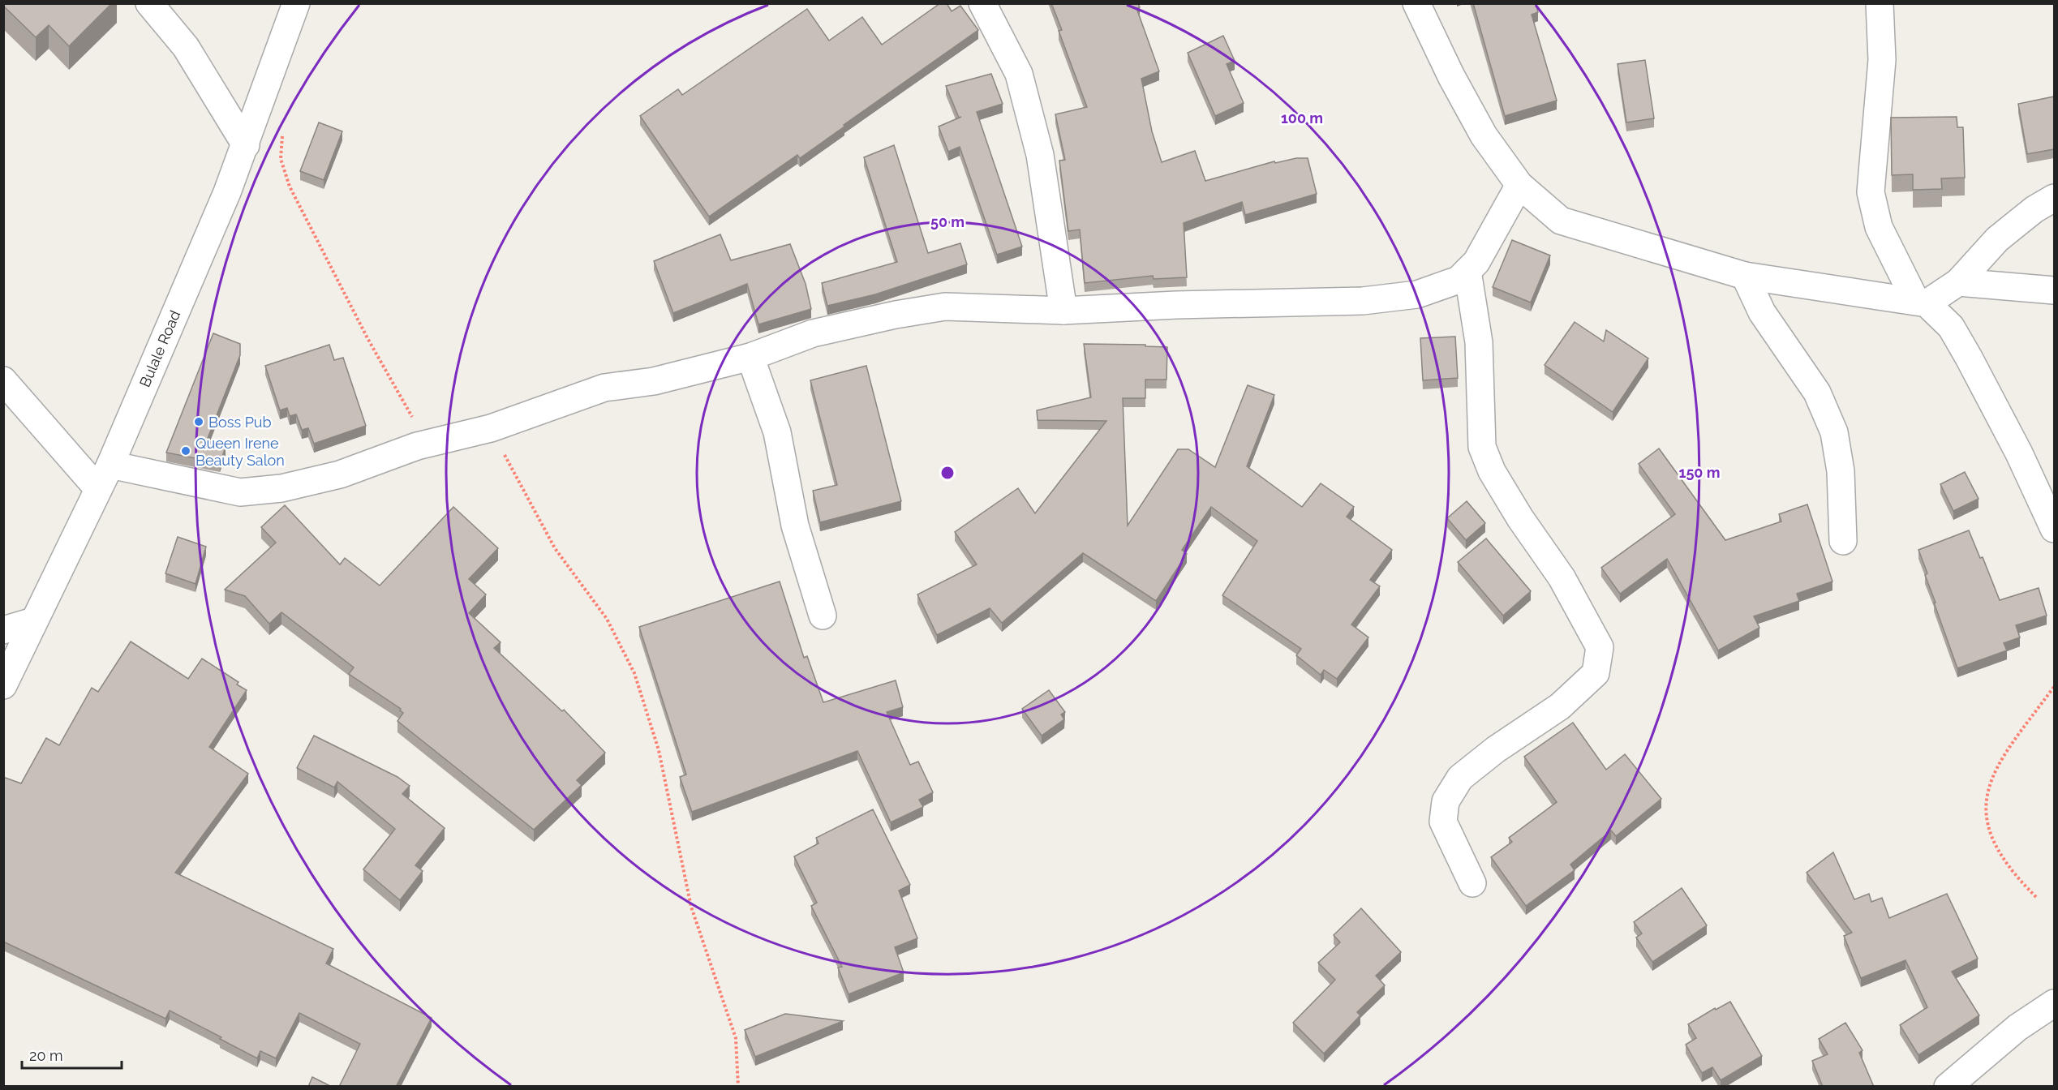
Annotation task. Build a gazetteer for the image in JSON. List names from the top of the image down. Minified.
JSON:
{"streets":{"street":["Bulale Road"]},"places":["Boss Pub","Queen Irene Beauty Salon"],"scale_bar":"20 m","rings":["100 m","50 m","150 m"]}
